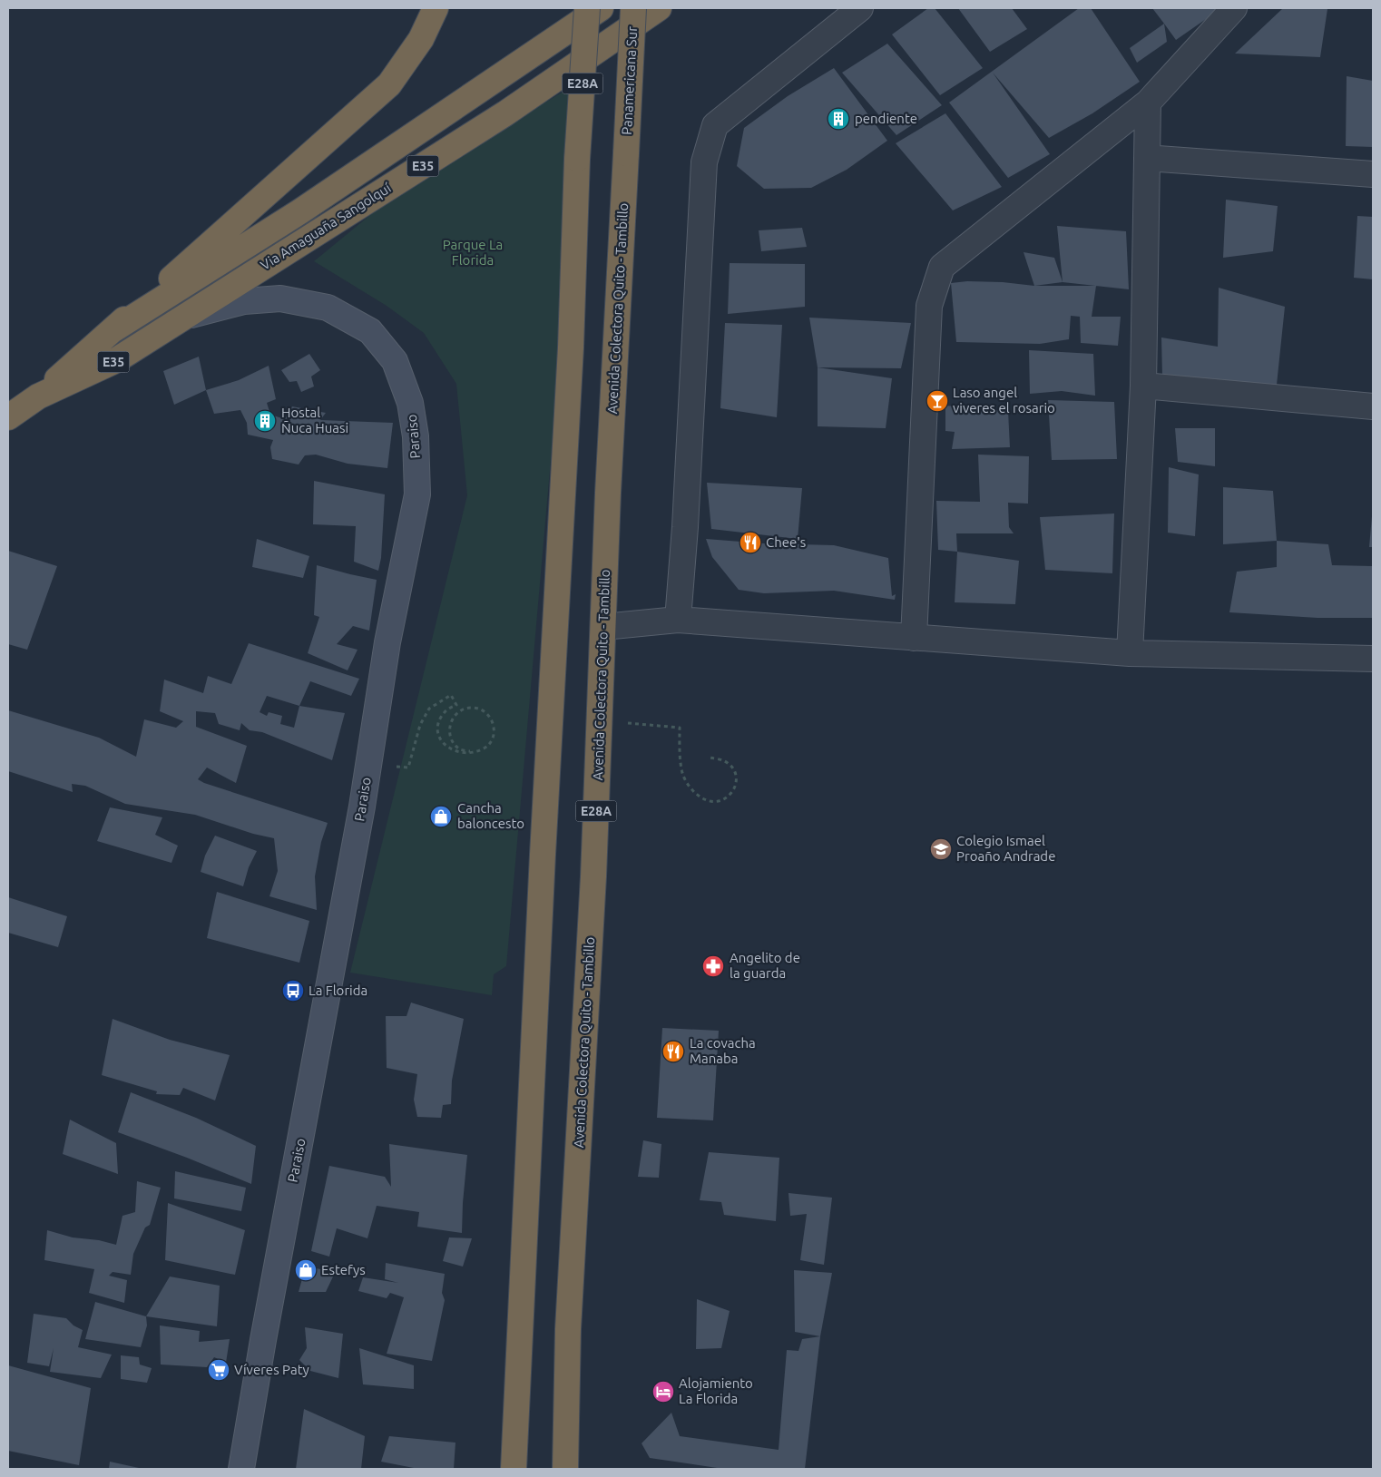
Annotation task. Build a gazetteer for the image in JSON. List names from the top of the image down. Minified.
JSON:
{"streets":{"highway":["Panamericana Sur","E28A","E35","Via Amaguaña Sangolquí","Avenida Colectora Quito - Tambillo"],"main road":["Paraiso"]},"crossings":[["Panamericana Sur","Avenida Colectora Quito - Tambillo"],["Via Amaguaña Sangolquí","Paraiso"]],"parks":["Parque La Florida"],"places":{"building":["pendiente","Hostal Ñuca Huasi"],"bar":["Laso angel viveres el rosario"],"restaurant":["Chee's","La covacha Manaba"],"shop":["Cancha baloncesto","Estefys"],"school or university":["Colegio Ismael Proaño Andrade"],"pharmacy":["Angelito de la guarda"],"bus stop":["La Florida"],"supermarket":["Víveres Paty"],"hotel":["Alojamiento La Florida"]}}
